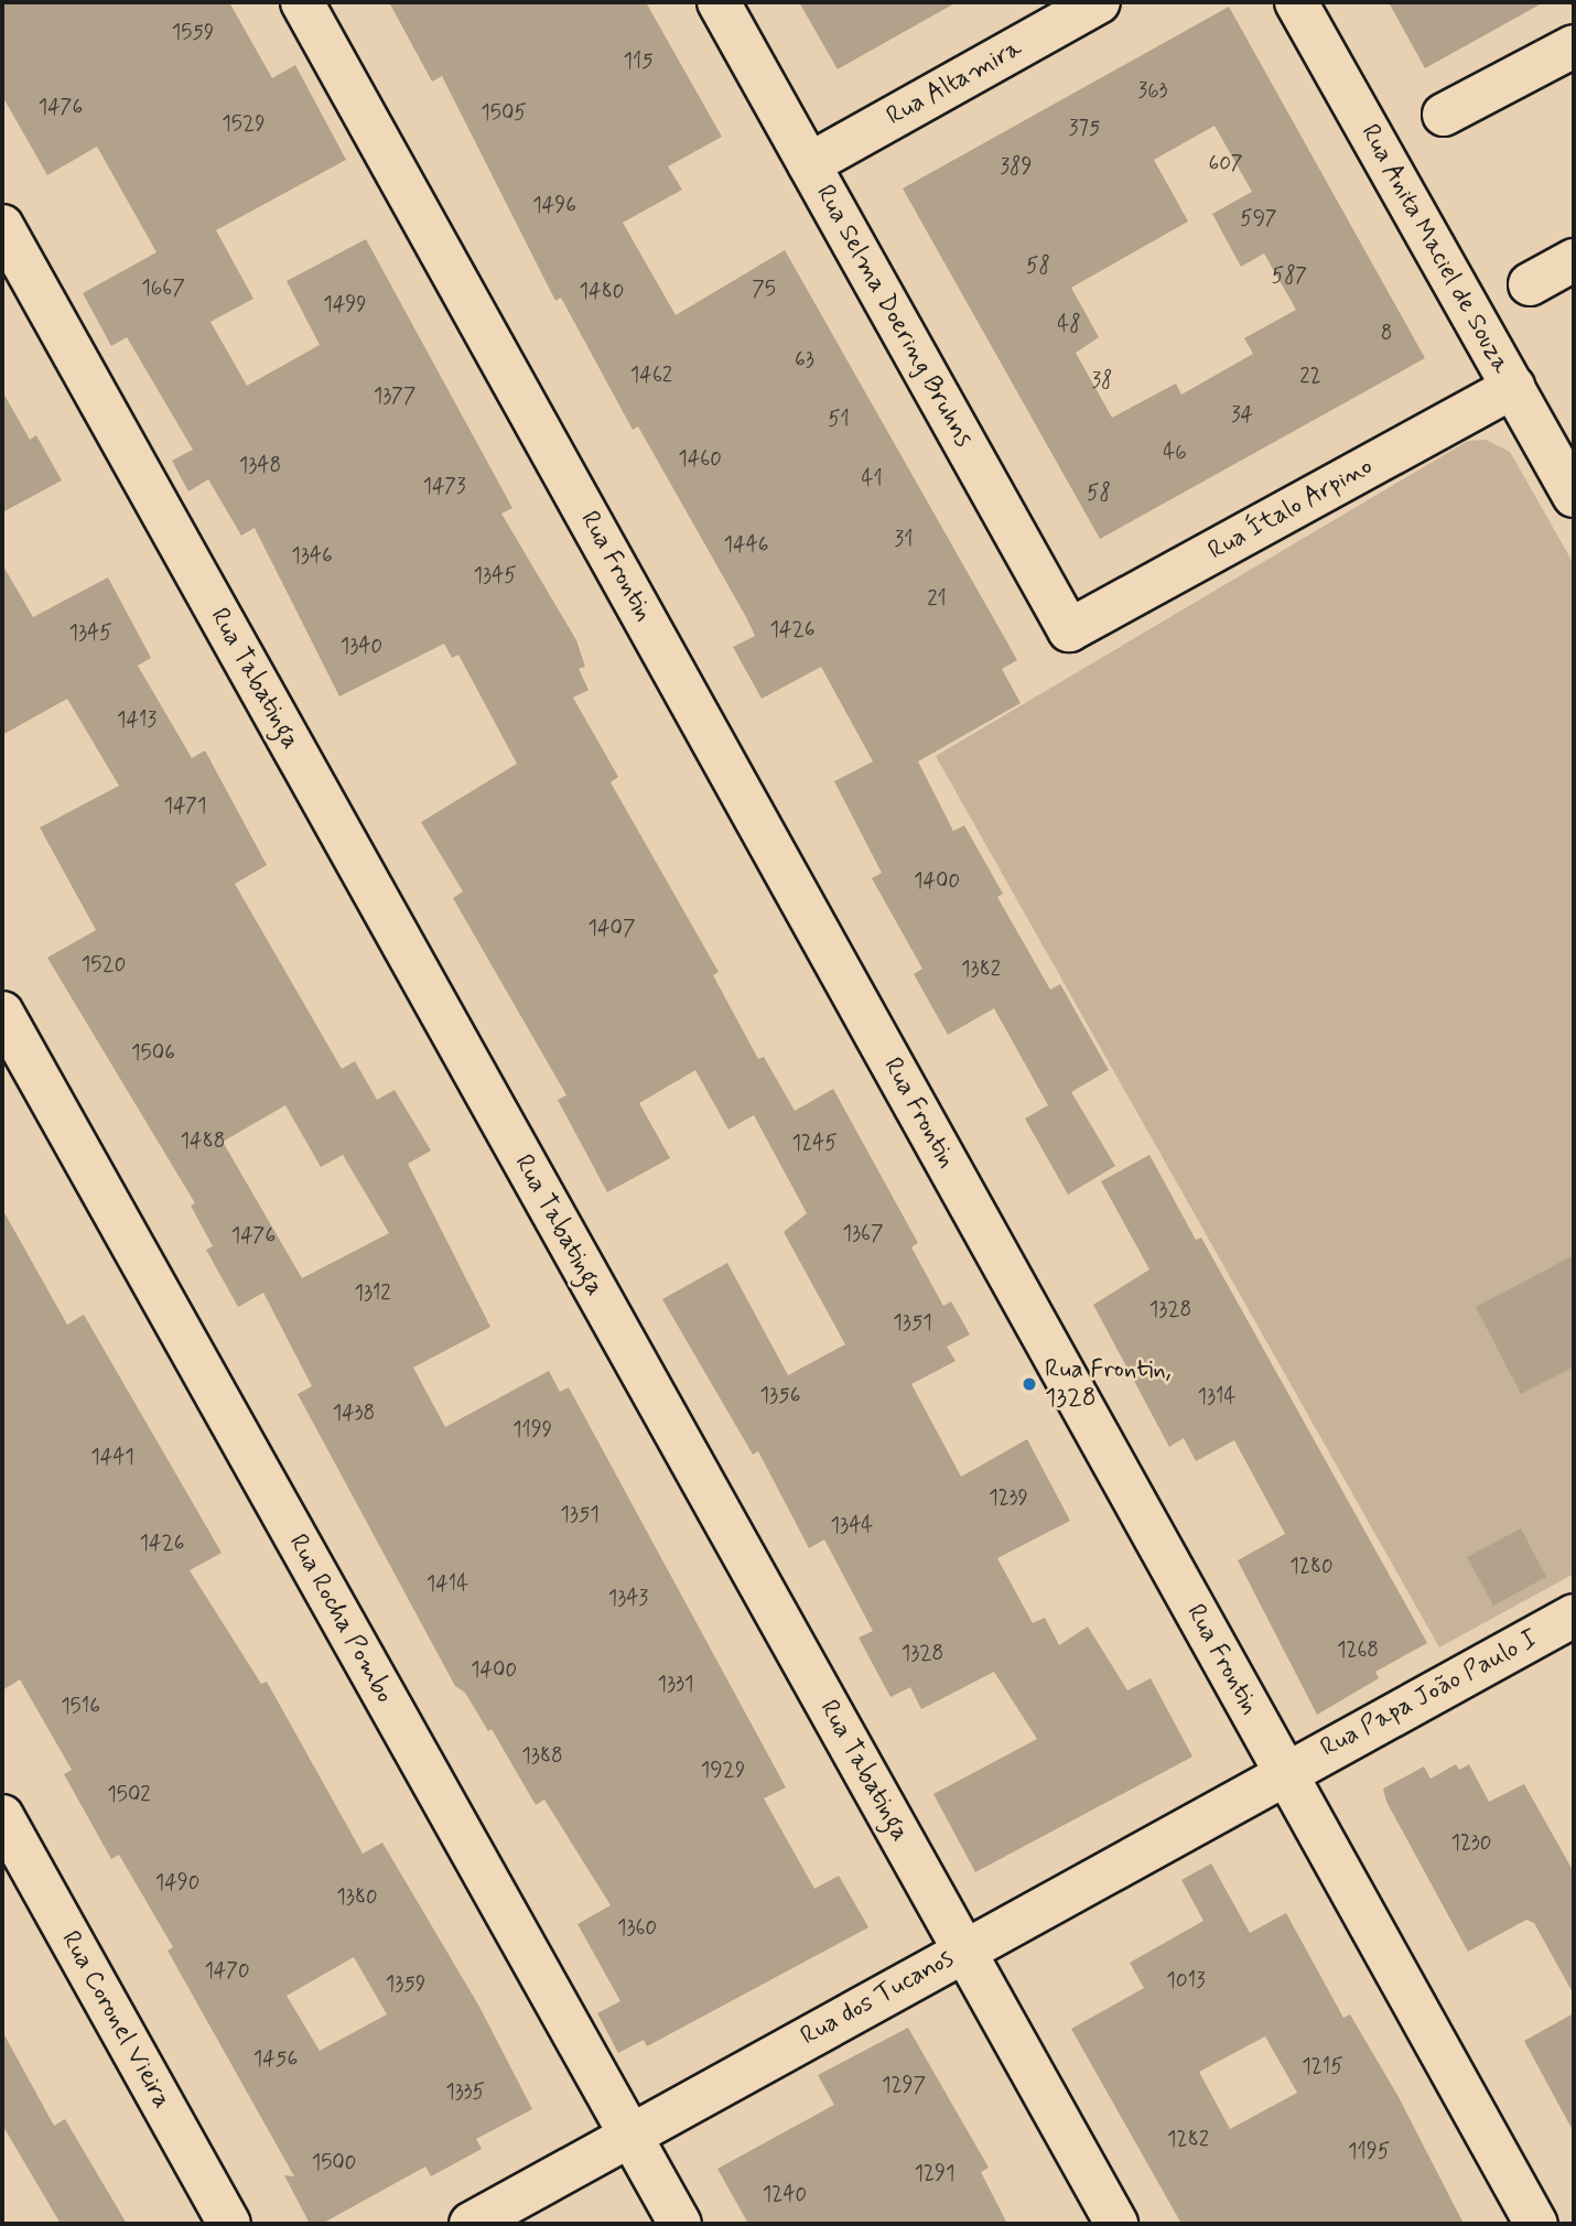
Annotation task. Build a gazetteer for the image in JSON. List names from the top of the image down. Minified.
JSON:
{"streets":{"street":["Rua Altamira","Rua Anita Maciel de Souza","Rua Selma Doering Bruhns","Rua Ítalo Arpino","Rua Frontin","Rua Tabatinga","Rua Rocha Pombo","Rua Papa João Paulo I","Rua dos Tucanos","Rua Coronel Vieira"]},"crossings":[["Rua Altamira","Rua Selma Doering Bruhns"],["Rua Anita Maciel de Souza","Rua Ítalo Arpino"],["Rua Selma Doering Bruhns","Rua Ítalo Arpino"],["Rua Frontin","Rua Papa João Paulo I"],["Rua Frontin","Rua dos Tucanos"],["Rua Tabatinga","Rua dos Tucanos"],["Rua Rocha Pombo","Rua dos Tucanos"],["Rua Papa João Paulo I","Rua dos Tucanos"]],"places":["Rua Frontin, 1328"],"house_numbers":["1559","115","363","1476","1505","1529","375","607","389","1496","597","58","587","1667","75","1480","1499","48","8","63","1462","22","38","1377","34","51","46","1460","1348","41","1473","58","31","1446","1346","1345","21","1426","1345","1340","1413","1471","1400","1407","1520","1382","1506","1488","1245","1367","1476","1312","1328","1351","1356","1314","1438","1199","1441","1239","1351","1344","1426","1280","1414","1343","1268","1328","1400","1331","1516","1388","1929","1502","1230","1490","1380","1360","1470","1013","1359","1456","1215","1297","1335","1282","1195","1500","1291","1240"]}
